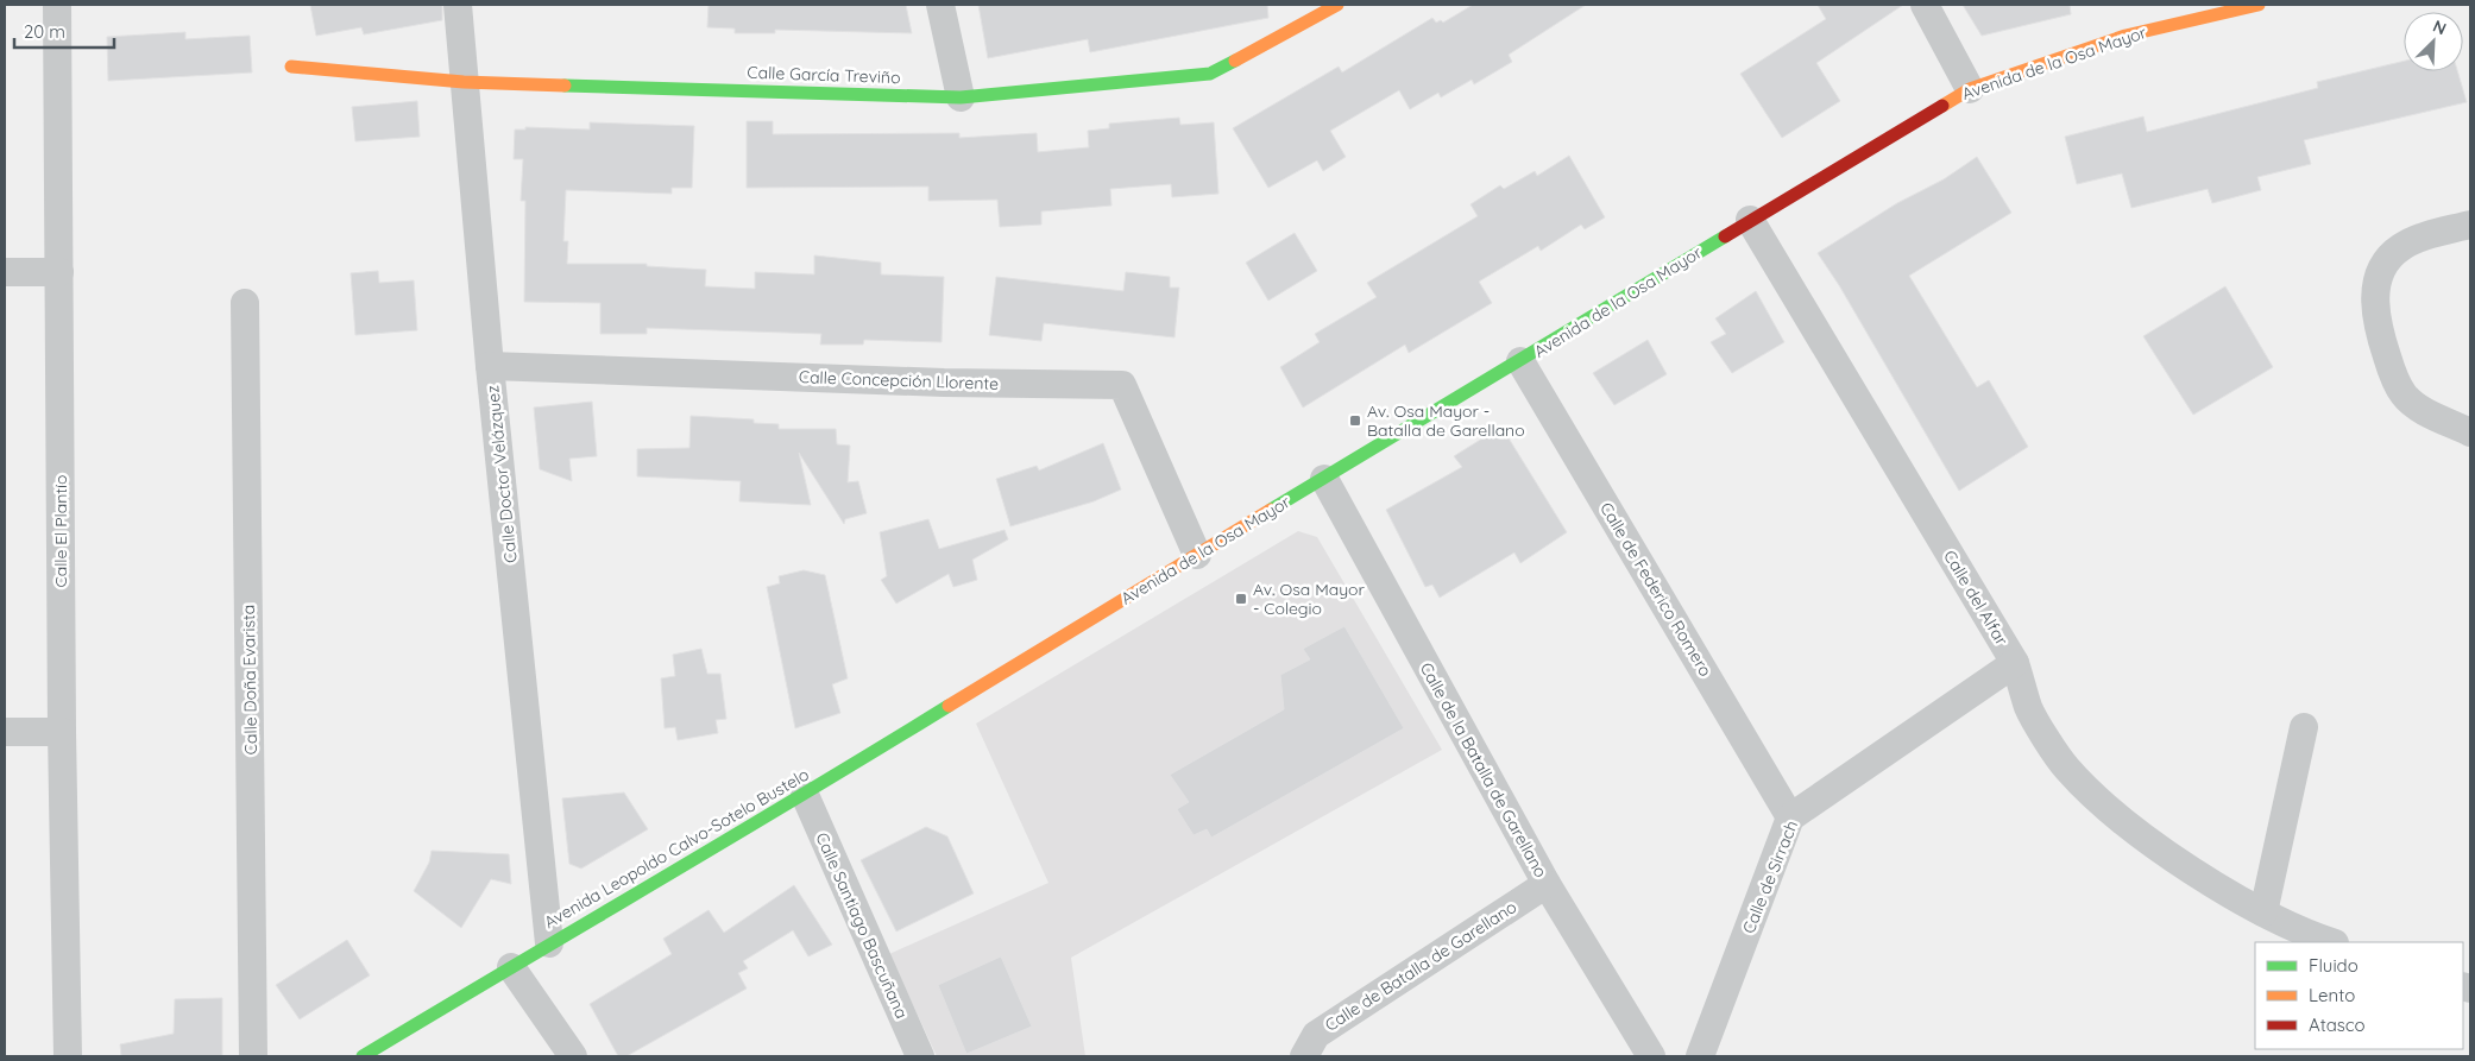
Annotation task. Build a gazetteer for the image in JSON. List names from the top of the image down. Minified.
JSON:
{"streets":{"main road":["Avenida de la Osa Mayor","Calle García Treviño","Avenida Leopoldo Calvo-Sotelo Bustelo"],"street":["Calle Concepción Llorente","Calle Doctor Velázquez","Calle El Plantío","Calle de Federico Romero","Calle del Alfar","Calle Doña Evarista","Calle de la Batalla de Garellano","Calle de Sirrach","Calle Santiago Bascuñana","Calle de Batalla de Garellano"]},"crossings":[["Avenida de la Osa Mayor","Calle Concepción Llorente"],["Avenida de la Osa Mayor","Calle de Federico Romero"],["Avenida de la Osa Mayor","Calle del Alfar"],["Avenida de la Osa Mayor","Calle de la Batalla de Garellano"],["Avenida de la Osa Mayor","Avenida Leopoldo Calvo-Sotelo Bustelo"],["Calle García Treviño","Calle Doctor Velázquez"],["Calle Concepción Llorente","Calle Doctor Velázquez"],["Calle Doctor Velázquez","Avenida Leopoldo Calvo-Sotelo Bustelo"],["Calle de Federico Romero","Calle de Sirrach"],["Calle del Alfar","Calle de Sirrach"],["Calle de la Batalla de Garellano","Calle de Batalla de Garellano"],["Avenida Leopoldo Calvo-Sotelo Bustelo","Calle Santiago Bascuñana"]],"places":{"transit":["Av. Osa Mayor - Batalla de Garellano","Av. Osa Mayor - Colegio"]},"legend":["Fluido","Lento","Atasco"],"scale_bar":"20 m","north":"top right"}
